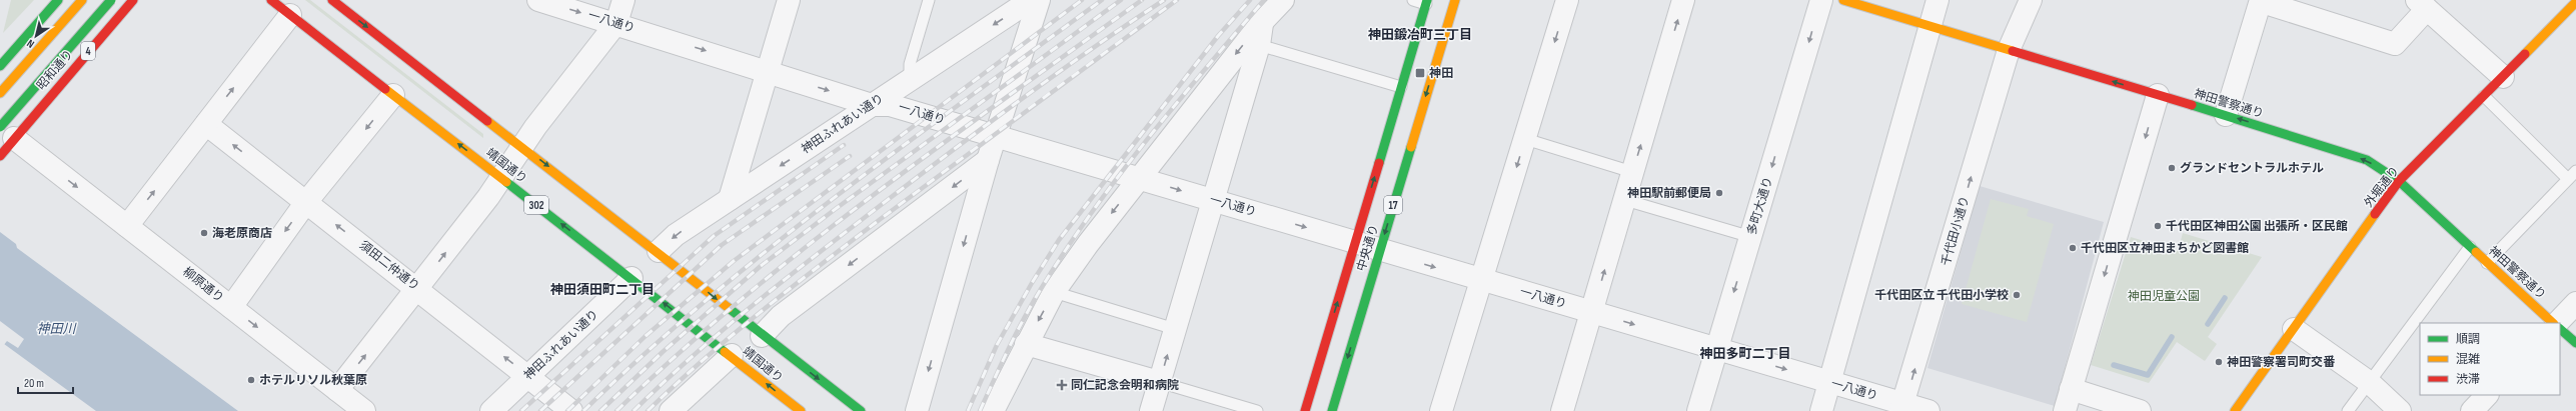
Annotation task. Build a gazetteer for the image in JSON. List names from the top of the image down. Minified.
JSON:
{"streets":{"main road":["4","昭和通り","神田警察通り","靖国通り","外堀通り","302","17","中央通り"],"street":["一八通り","神田ふれあい通り","多町大通り","千代田小通り","須田二仲通り","柳原通り"]},"crossings":[["一八通り","神田ふれあい通り"],["一八通り","多町大通り"],["一八通り","千代田小通り"],["一八通り","中央通り"],["4","昭和通り"],["4","柳原通り"],["昭和通り","柳原通り"],["神田警察通り","外堀通り"],["神田警察通り","千代田小通り"],["神田ふれあい通り","靖国通り"],["神田ふれあい通り","須田二仲通り"]],"one_way":["一八通り","神田警察通り","須田二仲通り","柳原通り"],"districts":["神田鍛冶町三丁目","神田須田町二丁目","神田多町二丁目"],"water":["神田川"],"parks":["神田児童公園"],"places":{"transit":["神田"],"other":["グランドセントラルホテル","神田駅前郵便局","千代田区神田公園 出張所・区民館","海老原商店","千代田区立神田まちかど図書館","千代田区立 千代田小学校","神田警察署司町交番","ホテルリソル秋葉原"],"health":["同仁記念会明和病院"]},"legend":["順調","混雑","渋滞"],"scale_bar":"20 m","north":"bottom left"}
